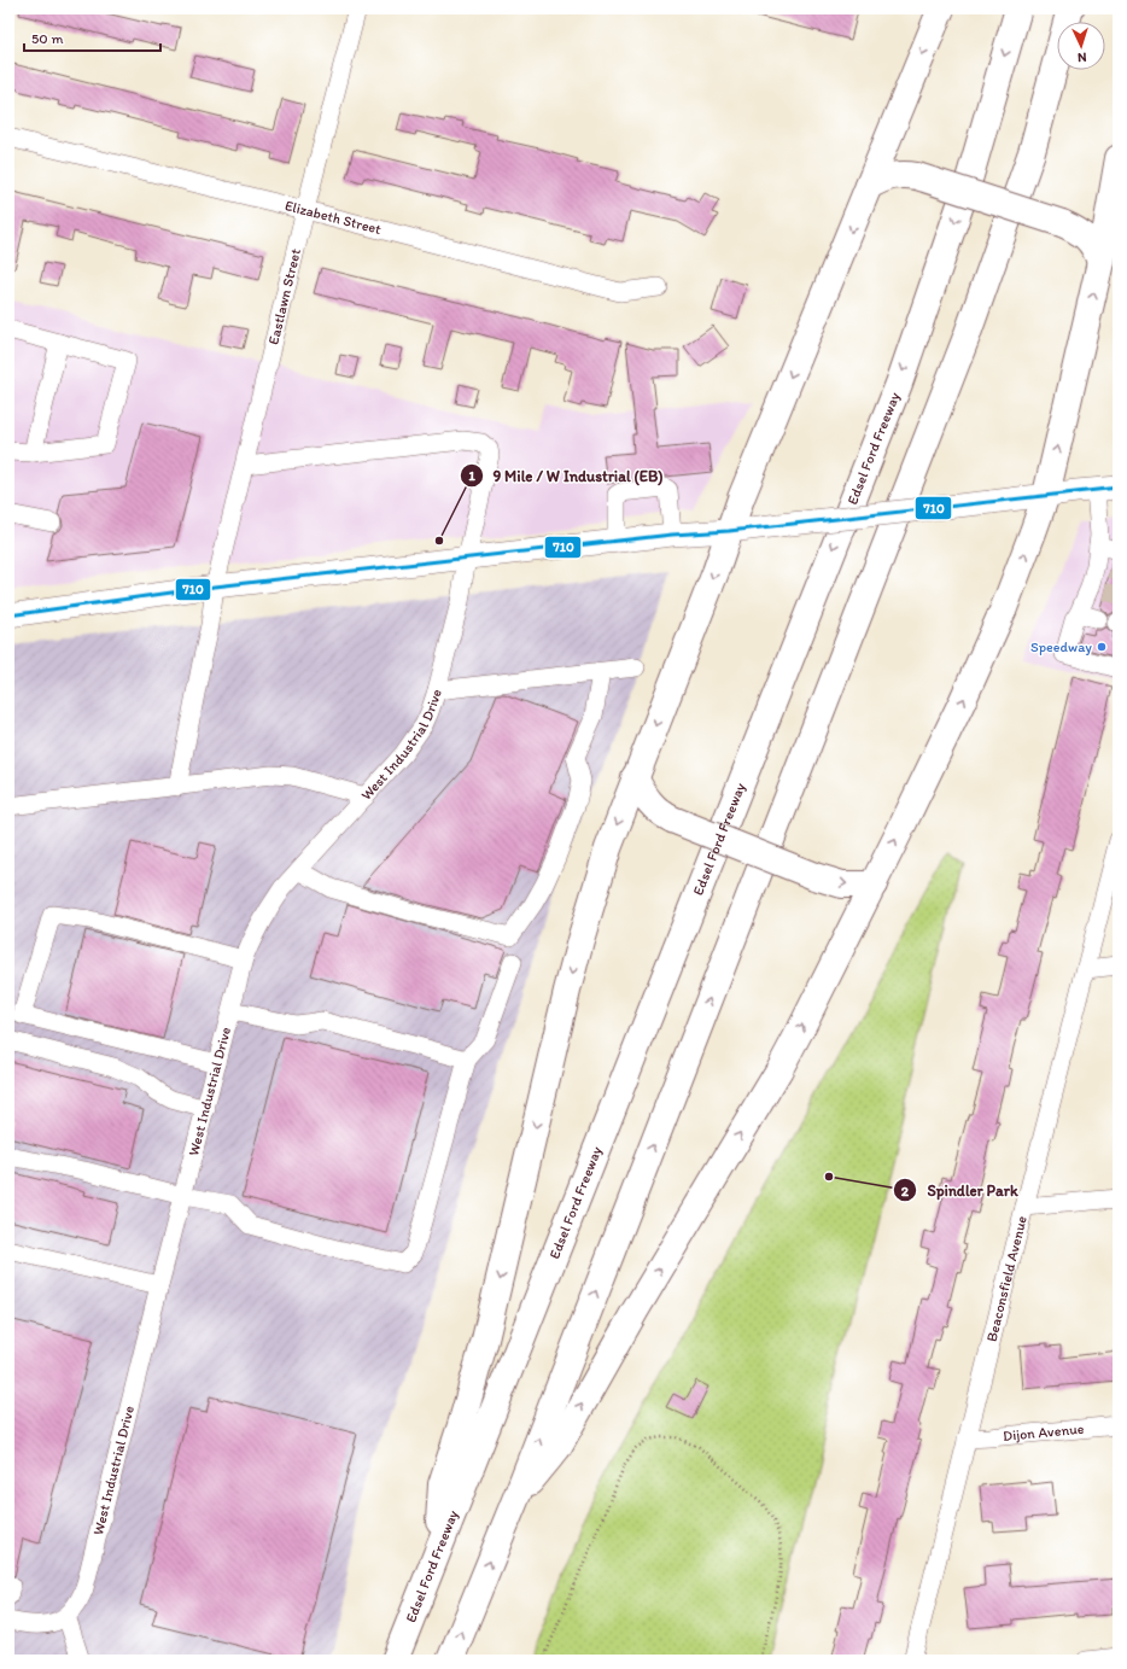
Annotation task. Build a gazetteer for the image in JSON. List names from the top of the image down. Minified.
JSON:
{"streets":{"highway":["Edsel Ford Freeway"],"street":["Elizabeth Street","Eastlawn Street","West Industrial Drive","Beaconsfield Avenue","Dijon Avenue"]},"crossings":[["Elizabeth Street","Eastlawn Street"],["Eastlawn Street","West Industrial Drive"],["Beaconsfield Avenue","Dijon Avenue"]],"places":["9 Mile / W Industrial (EB)","Speedway","Spindler Park"],"lines":["transit line 710"],"scale_bar":"50 m","north":"bottom"}
